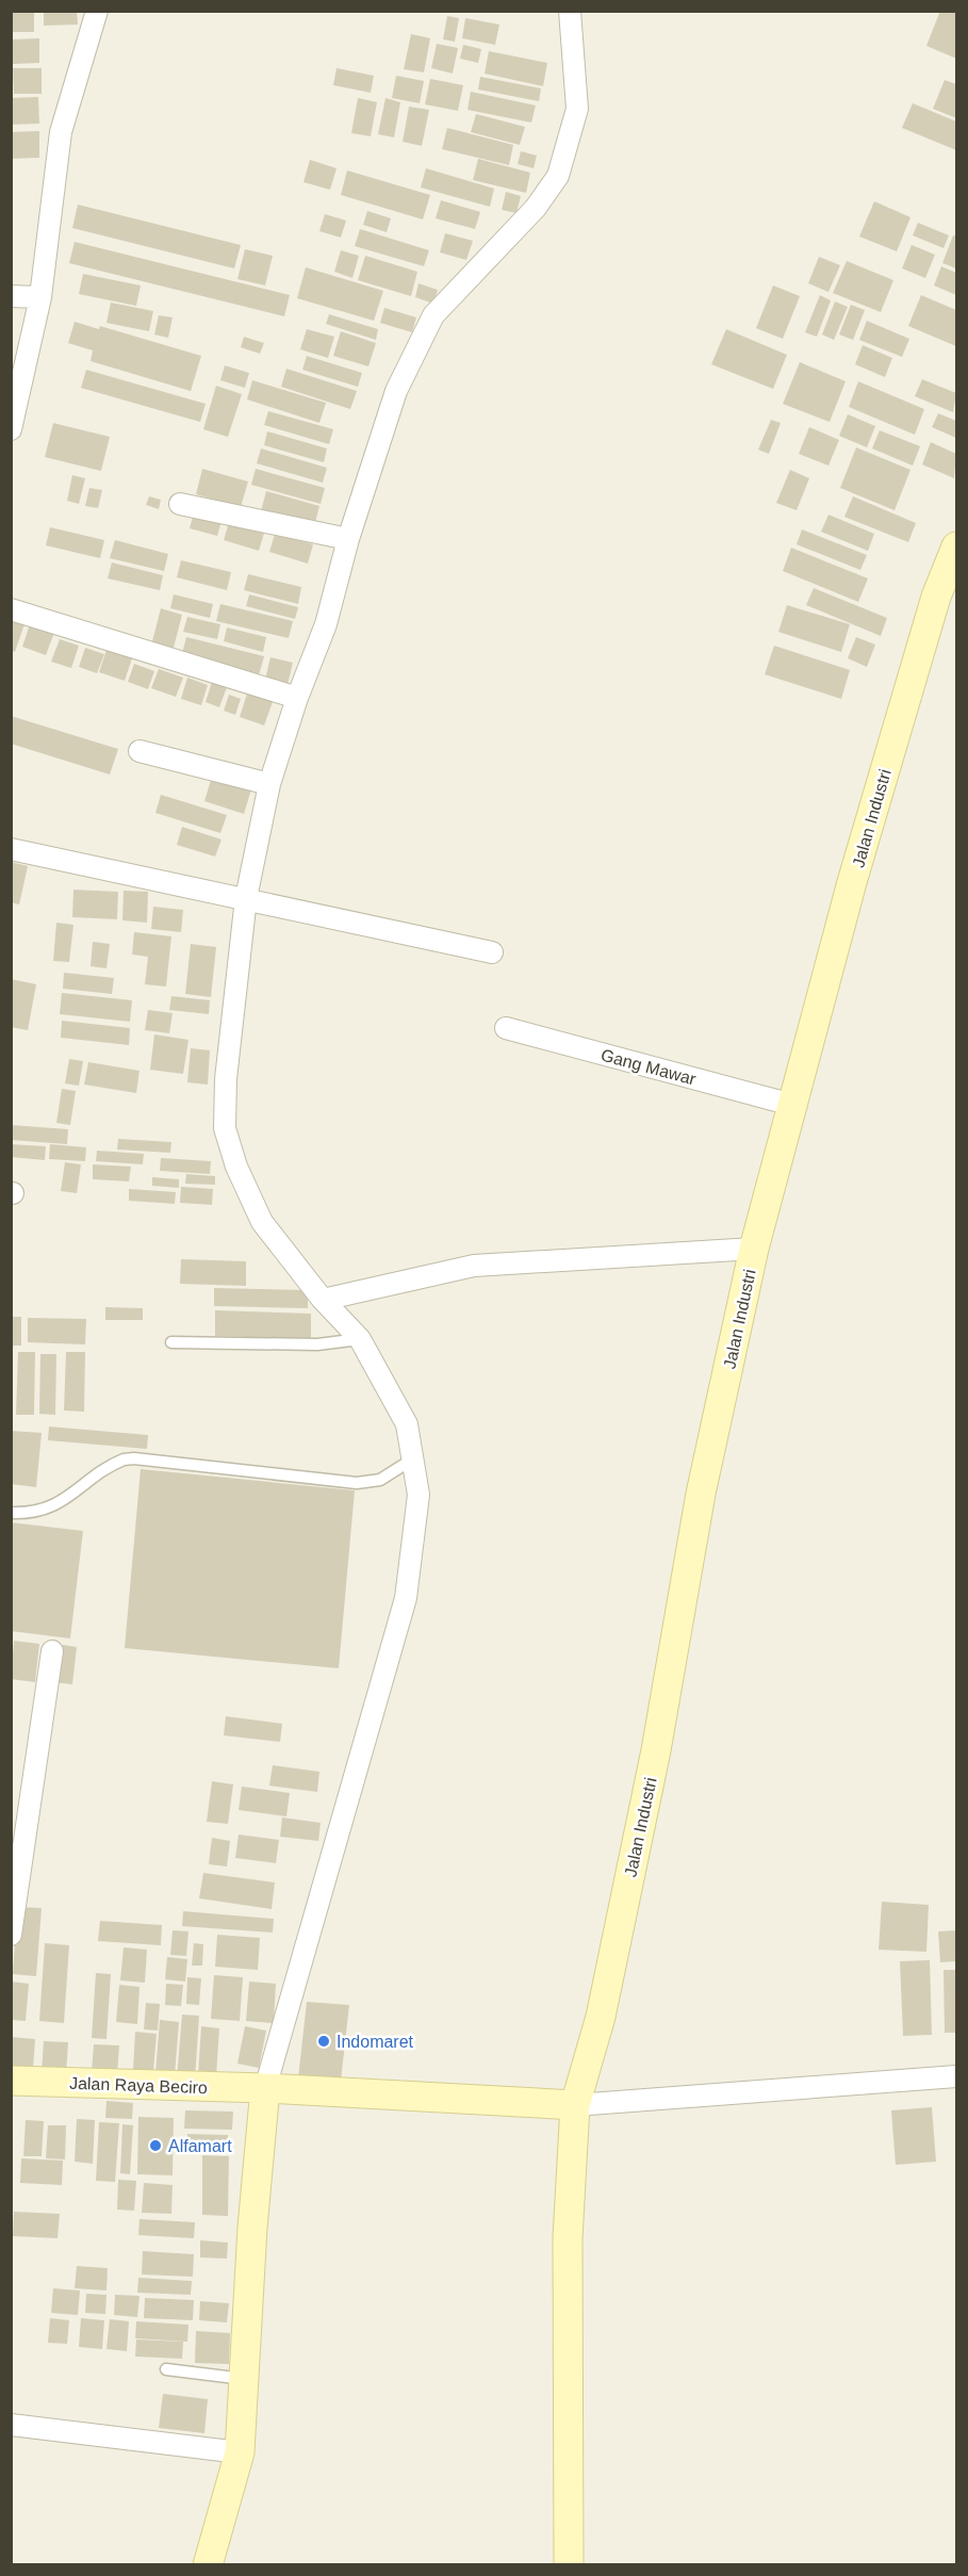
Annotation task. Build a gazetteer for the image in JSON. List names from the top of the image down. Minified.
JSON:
{"streets":{"street":["Jalan Industri","Gang Mawar","Jalan Raya Beciro"]},"crossings":[["Jalan Industri","Gang Mawar"],["Jalan Industri","Jalan Raya Beciro"]],"places":["Indomaret","Alfamart"]}
